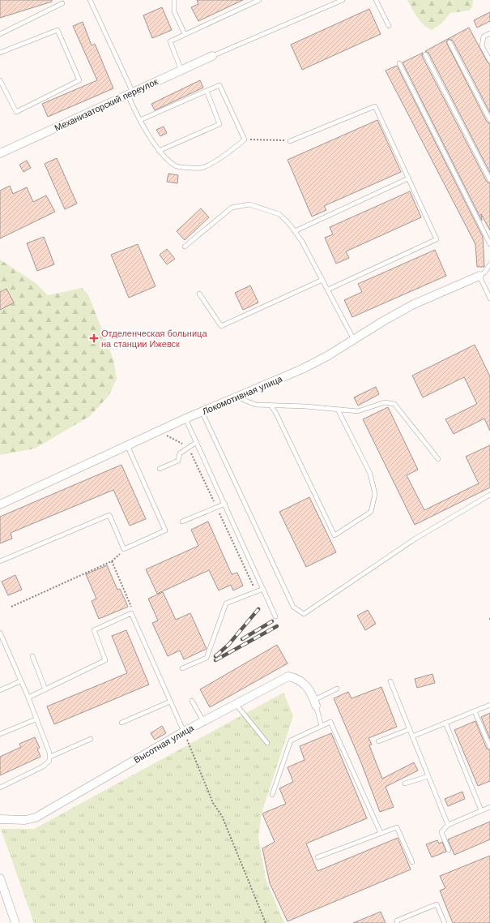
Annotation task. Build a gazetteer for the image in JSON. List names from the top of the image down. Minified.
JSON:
{"streets":{"street":["Механизаторский переулок","Локомотивная улица","Высотная улица"]},"places":{"health":["Отделенческая больница на станции Ижевск"]}}
